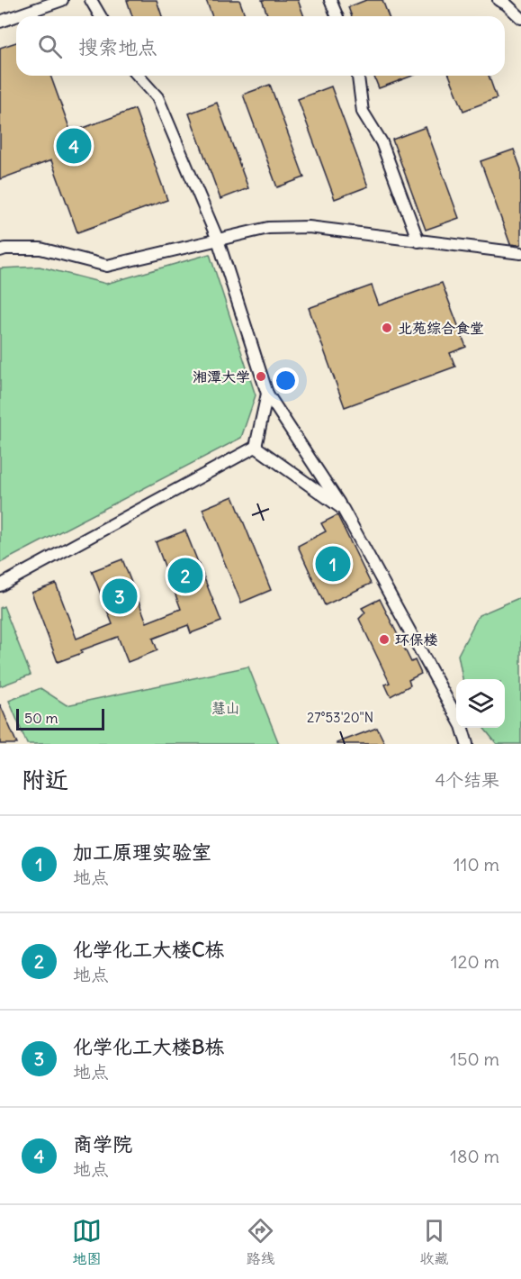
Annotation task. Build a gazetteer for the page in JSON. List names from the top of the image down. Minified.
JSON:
{"parks":["慧山"],"places":["北苑综合食堂","湘潭大学","环保楼"],"scale_bar":"50 m","page":{"search":"搜索地点","pins":["4","1","2","3"],"scale":"50 m","heading":["附近","4个结果"],"list":[{"mark":"1","name":"加工原理实验室","note":"地点","value":"110 m"},{"mark":"2","name":"化学化工大楼C栋","note":"地点","value":"120 m"},{"mark":"3","name":"化学化工大楼B栋","note":"地点","value":"150 m"},{"mark":"4","name":"商学院","note":"地点","value":"180 m"}],"nav":["地图","路线","收藏"]},"coordinates":["27°53'20\"N"]}
